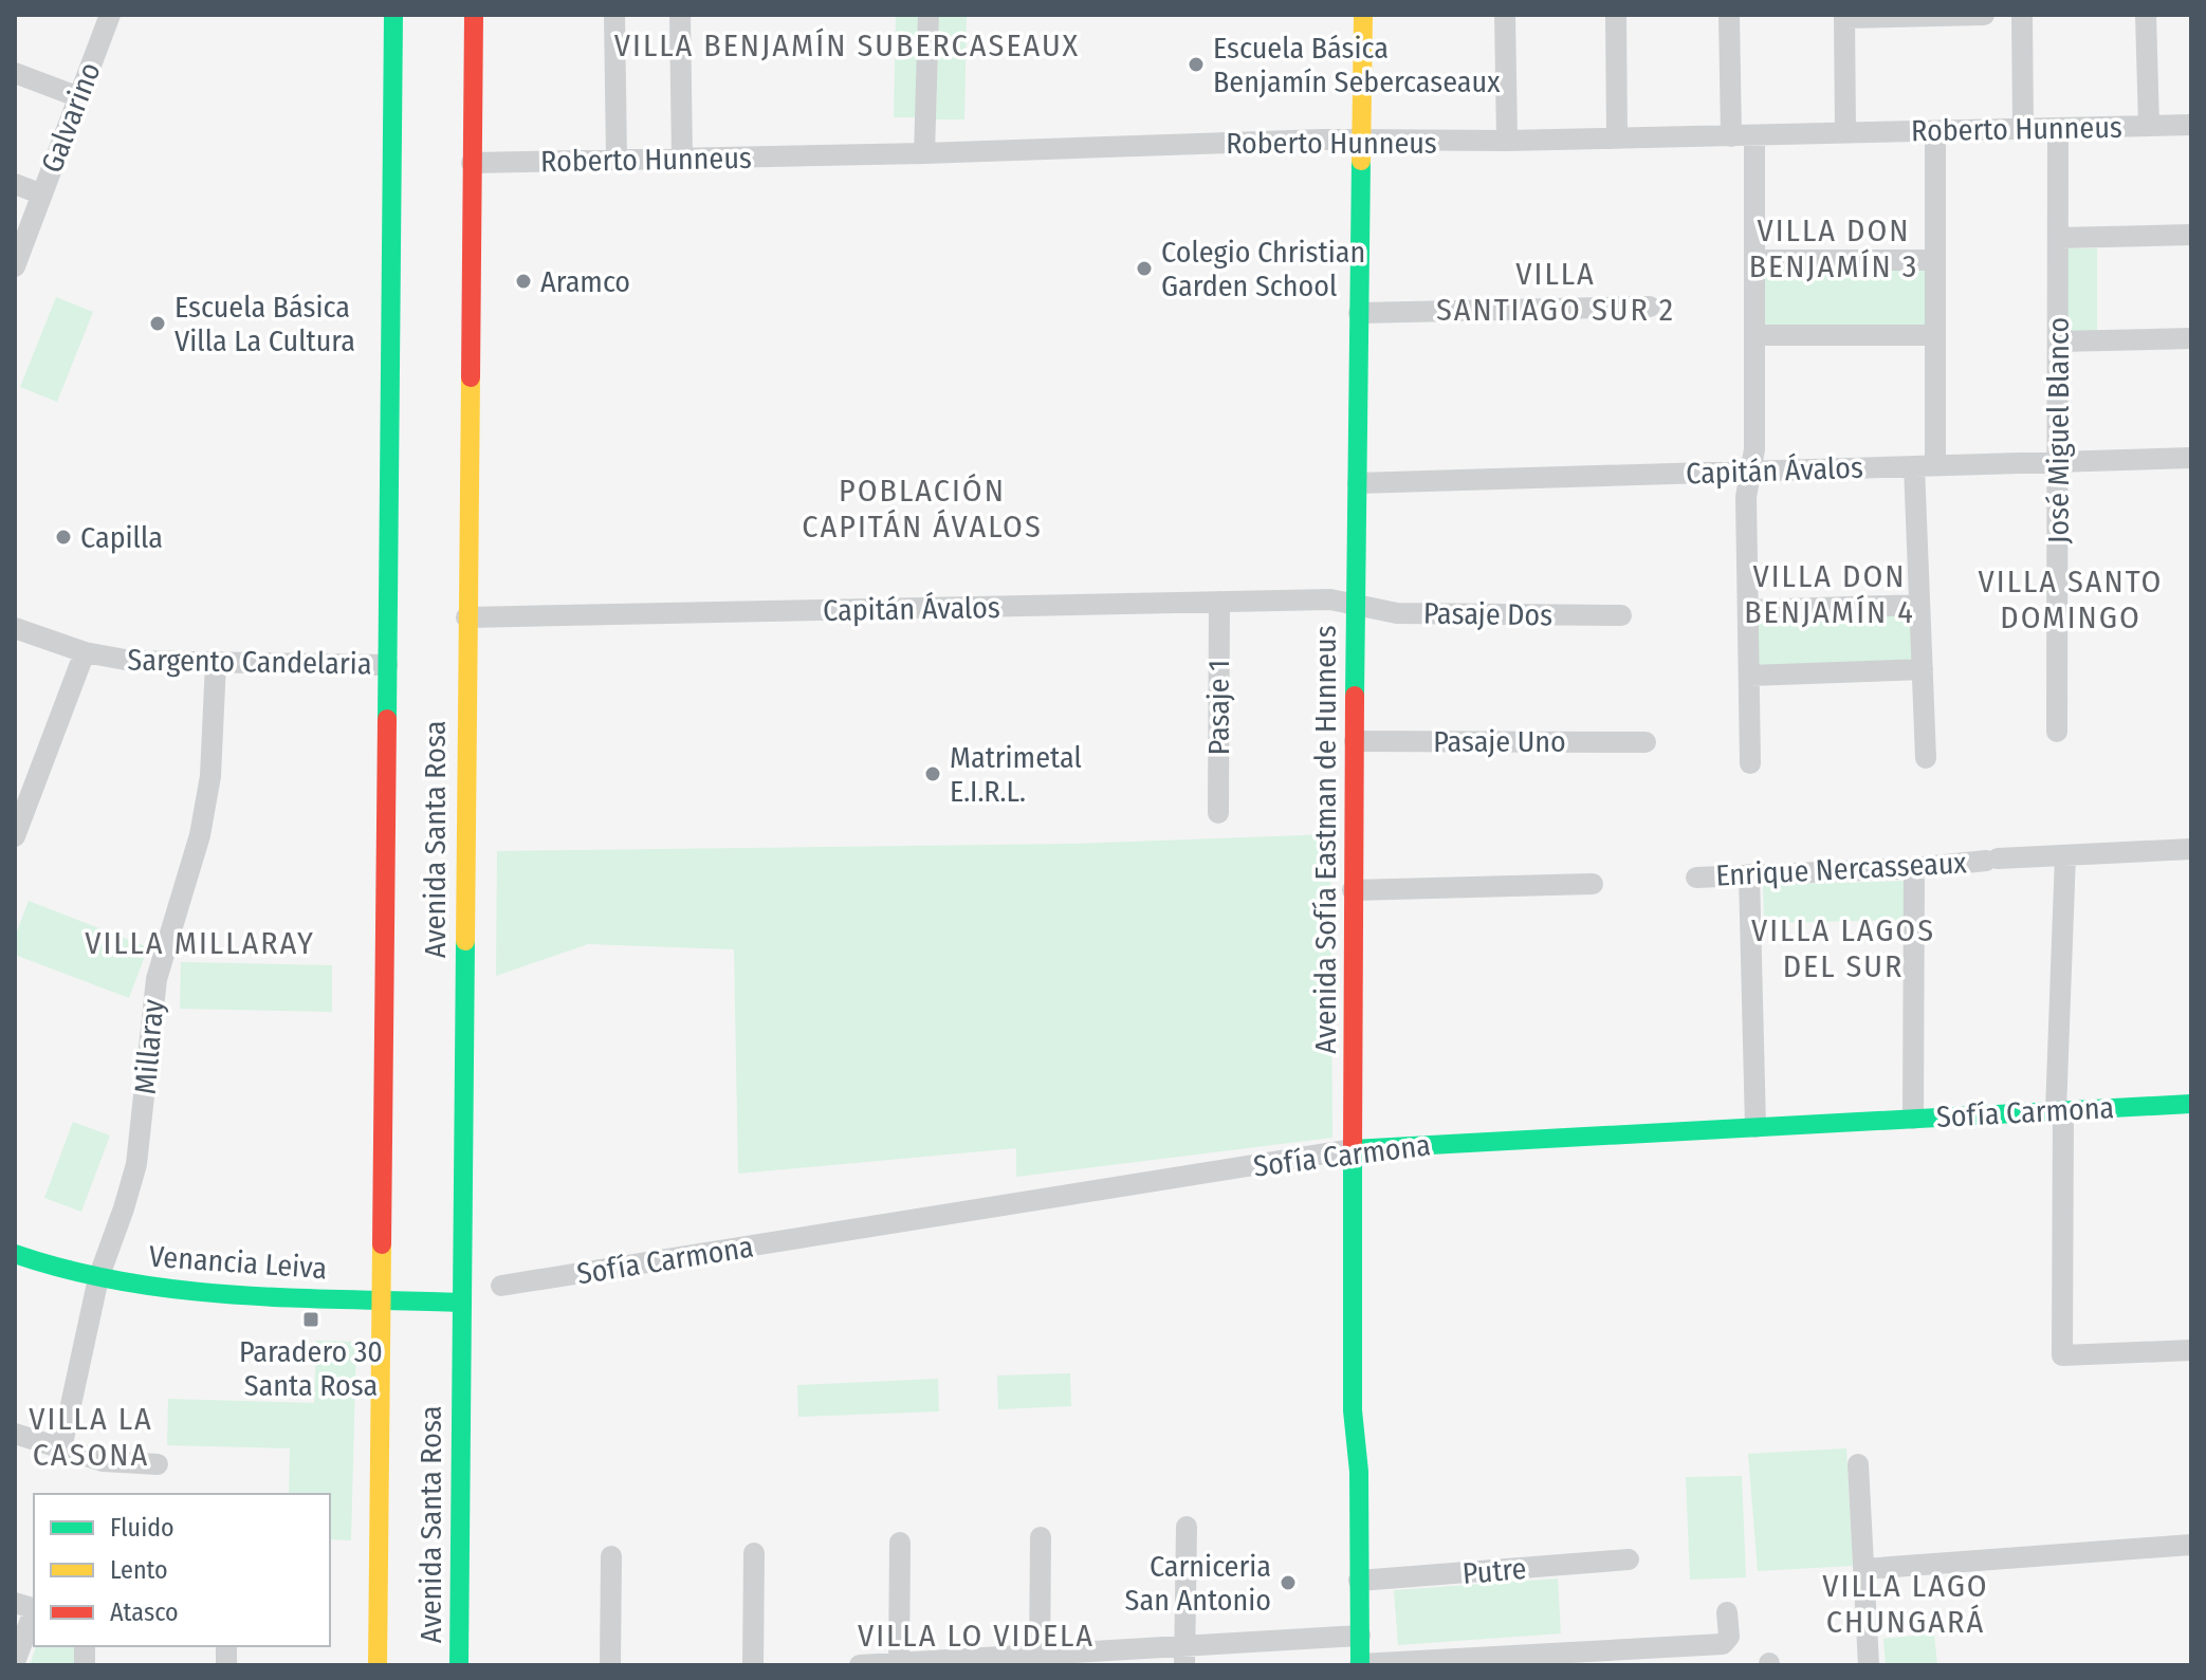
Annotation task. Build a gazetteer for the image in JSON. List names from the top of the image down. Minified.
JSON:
{"streets":{"main road":["Avenida Santa Rosa","Avenida Sofía Eastman de Hunneus","Sofía Carmona","Venancia Leiva"],"street":["Galvarino","Roberto Hunneus","José Miguel Blanco","Capitán Ávalos","Pasaje Dos","Sargento Candelaria","Pasaje 1","Pasaje Uno","Enrique Nercasseaux","Millaray","Putre"]},"crossings":[["Roberto Hunneus","José Miguel Blanco"],["Roberto Hunneus","Avenida Santa Rosa"],["Roberto Hunneus","Avenida Sofía Eastman de Hunneus"],["José Miguel Blanco","Capitán Ávalos"],["Capitán Ávalos","Pasaje Dos"],["Capitán Ávalos","Pasaje 1"],["Capitán Ávalos","Avenida Santa Rosa"],["Capitán Ávalos","Avenida Sofía Eastman de Hunneus"],["Pasaje Dos","Avenida Sofía Eastman de Hunneus"],["Sargento Candelaria","Avenida Santa Rosa"],["Sargento Candelaria","Millaray"],["Pasaje Uno","Avenida Sofía Eastman de Hunneus"],["Avenida Santa Rosa","Venancia Leiva"],["Avenida Sofía Eastman de Hunneus","Sofía Carmona"],["Avenida Sofía Eastman de Hunneus","Putre"],["Millaray","Venancia Leiva"]],"districts":["VILLA BENJAMÍN SUBERCASEAUX","VILLA DON BENJAMÍN 3","VILLA SANTIAGO SUR 2","POBLACIÓN CAPITÁN ÁVALOS","VILLA DON BENJAMÍN 4","VILLA SANTO DOMINGO","VILLA LAGOS DEL SUR","VILLA MILLARAY","VILLA LA CASONA","VILLA LAGO CHUNGARÁ","VILLA LO VIDELA"],"places":{"other":["Escuela Básica Benjamín Sebercaseaux","Colegio Christian Garden School","Aramco","Escuela Básica Villa La Cultura","Capilla","Matrimetal E.I.R.L.","Carniceria San Antonio"],"transit":["Paradero 30 Santa Rosa"]},"legend":["Fluido","Lento","Atasco"]}
